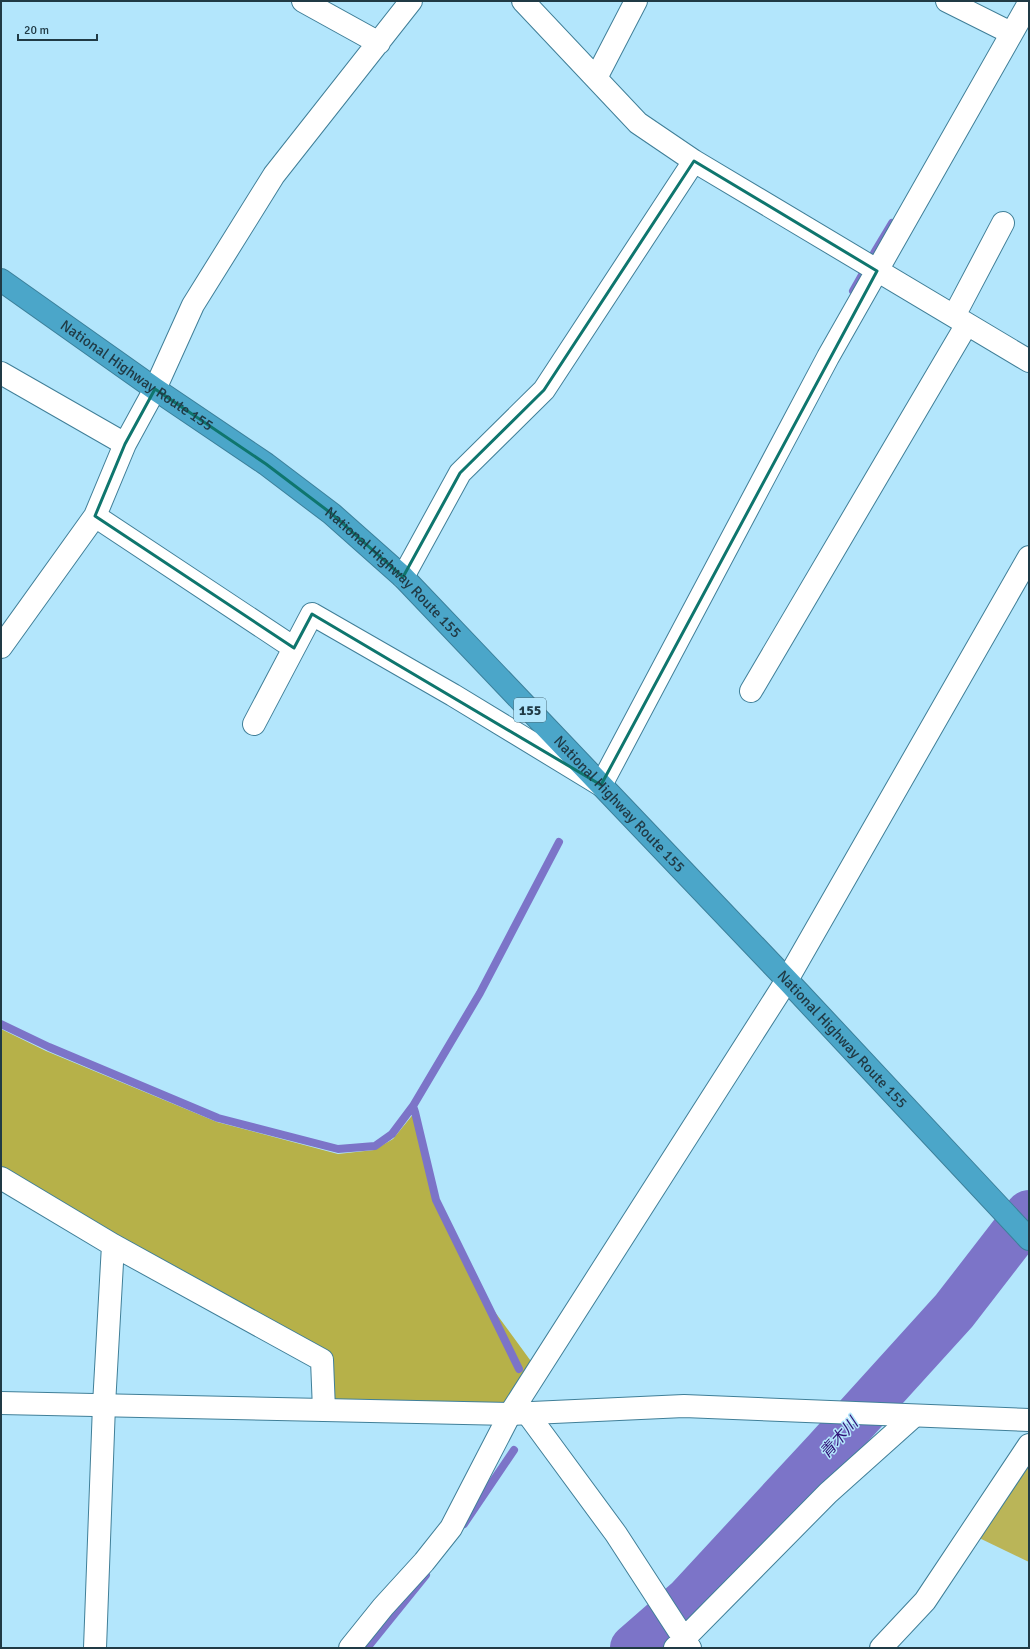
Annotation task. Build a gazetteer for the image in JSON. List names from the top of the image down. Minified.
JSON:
{"streets":{"highway":["National Highway Route 155","155"]},"water":["青木川"],"scale_bar":"20 m"}
